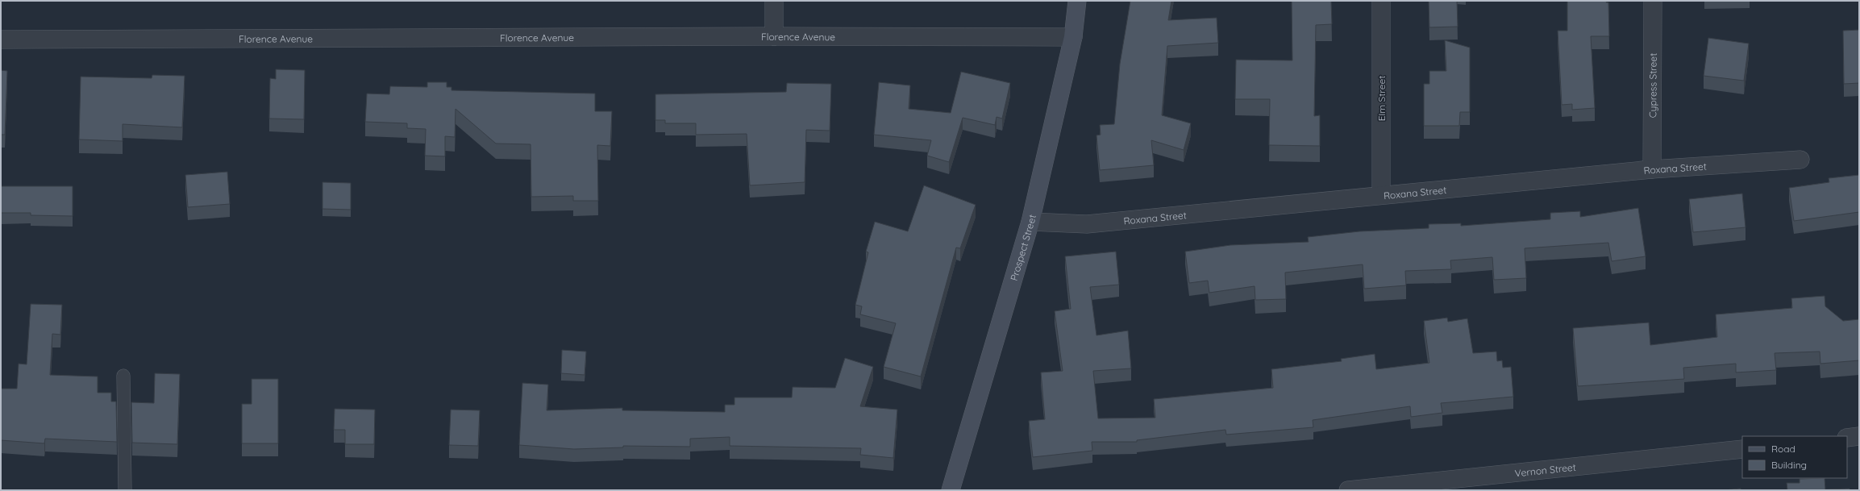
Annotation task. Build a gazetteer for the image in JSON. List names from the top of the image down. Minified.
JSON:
{"streets":{"street":["Florence Avenue","Cypress Street","Elm Street","Roxana Street","Prospect Street","Vernon Street"]},"crossings":[["Florence Avenue","Prospect Street"],["Cypress Street","Roxana Street"],["Elm Street","Roxana Street"],["Roxana Street","Prospect Street"]],"legend":["Road","Building"]}
